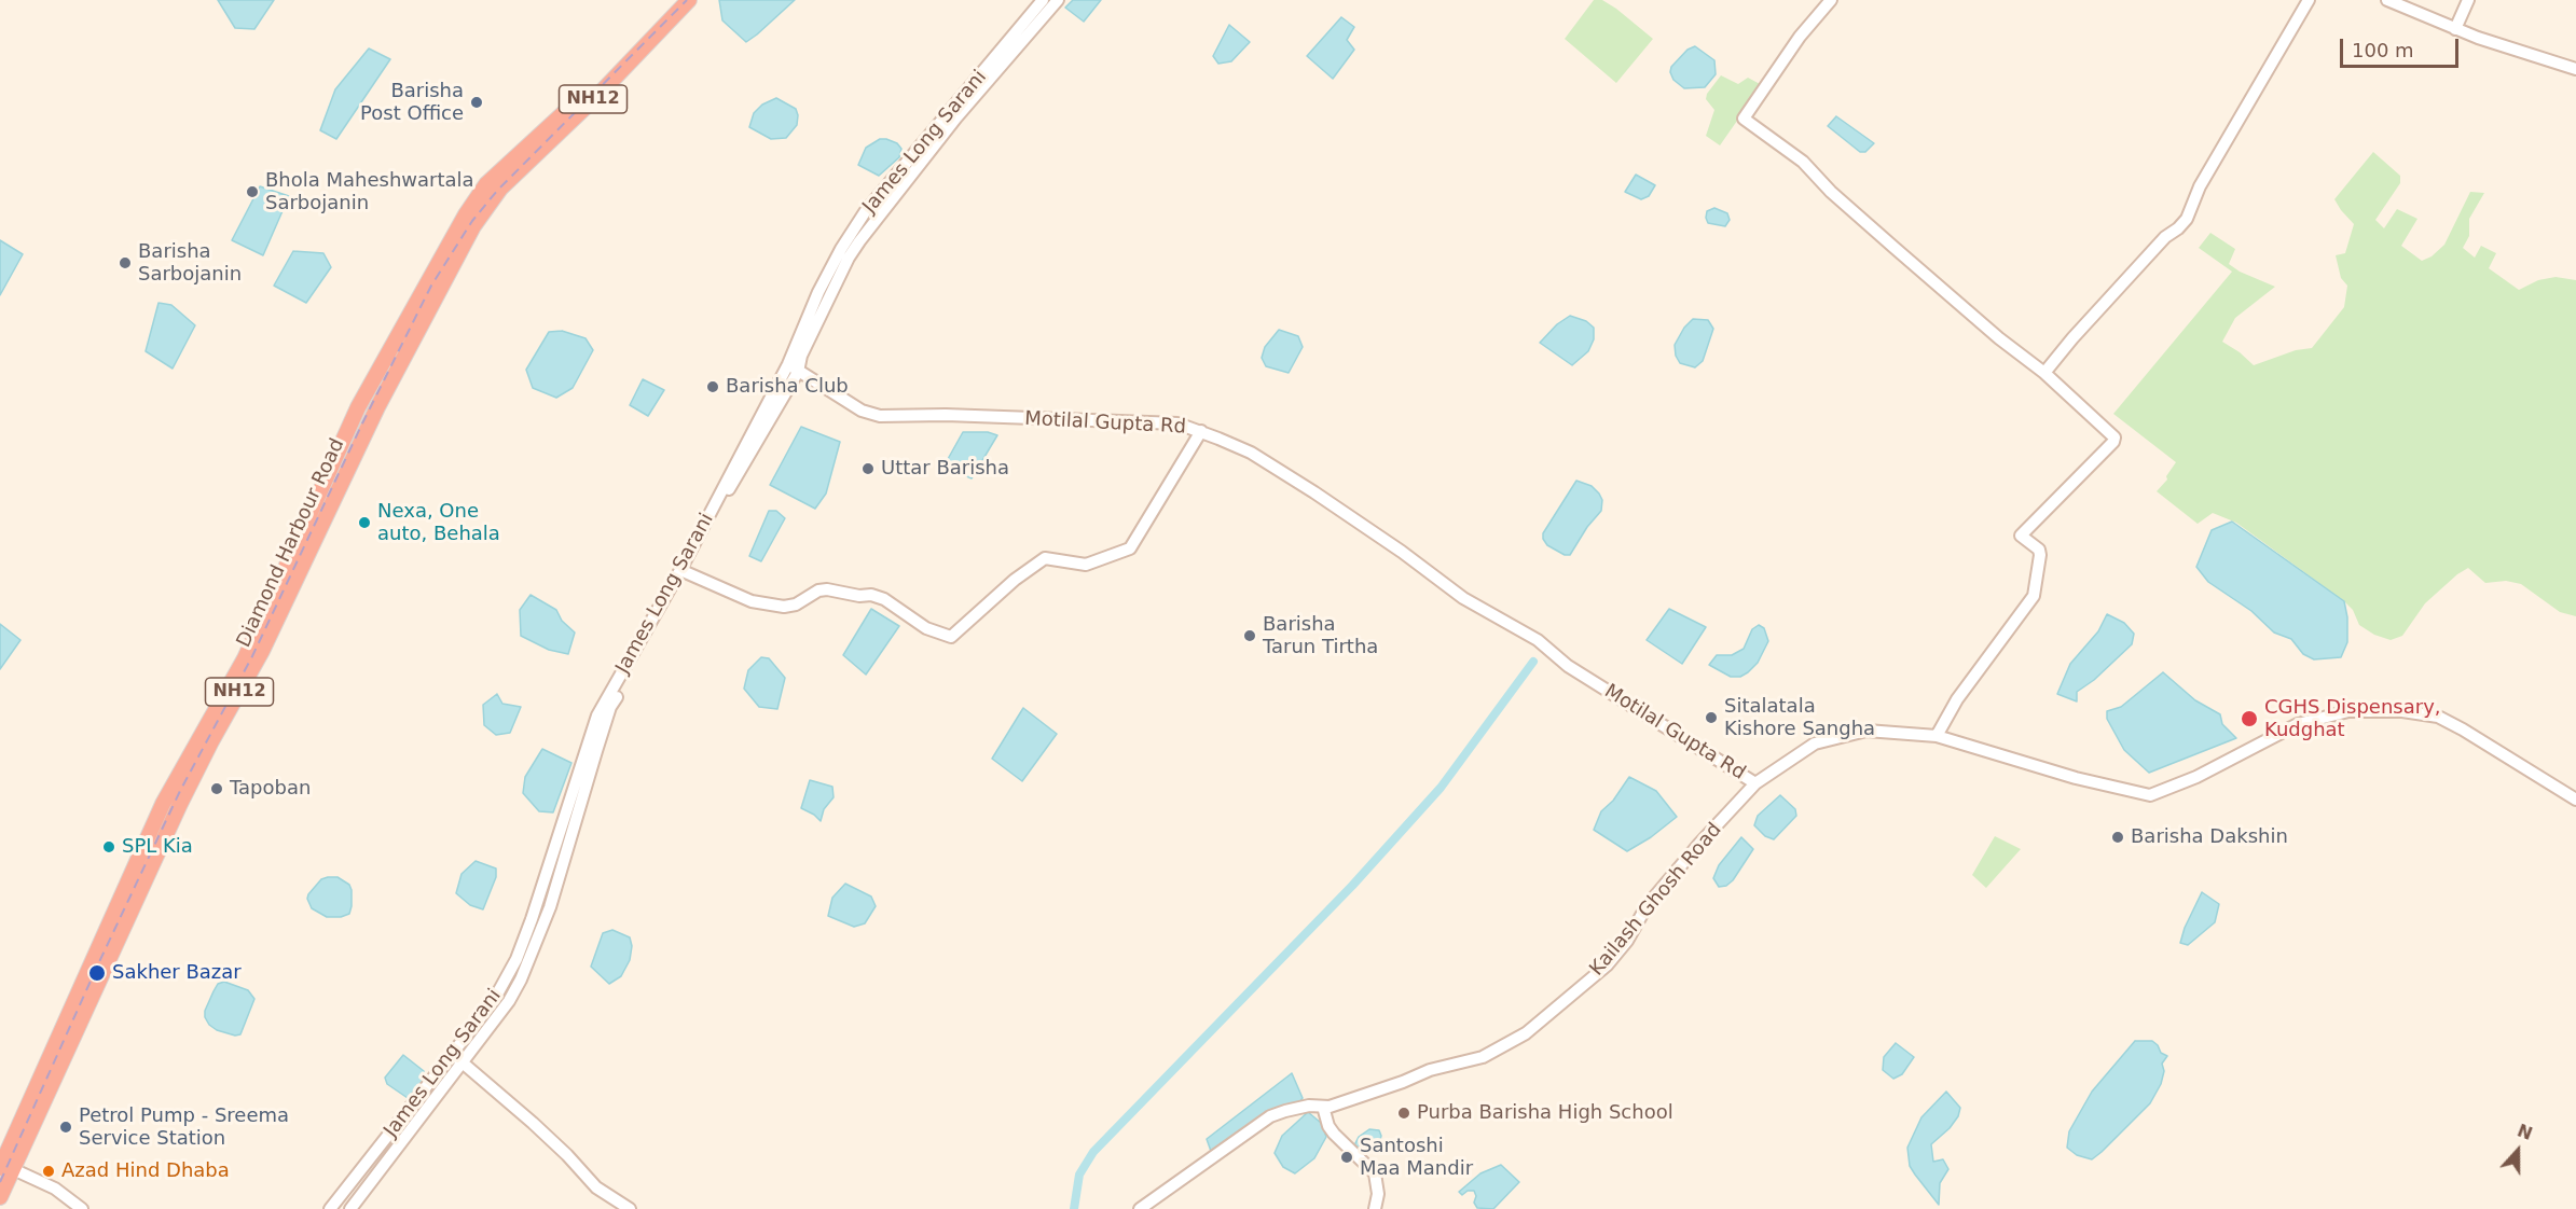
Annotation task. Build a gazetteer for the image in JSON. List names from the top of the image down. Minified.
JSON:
{"streets":{"highway":["NH12","Diamond Harbour Road"],"street":["James Long Sarani","Motilal Gupta Rd","Kailash Ghosh Road"]},"crossings":[["James Long Sarani","Motilal Gupta Rd"],["Motilal Gupta Rd","Kailash Ghosh Road"]],"places":["Barisha Post Office","Bhola Maheshwartala Sarbojanin","Barisha Sarbojanin","Barisha Club","Uttar Barisha","Nexa, One auto, Behala","Barisha Tarun Tirtha","Sitalatala Kishore Sangha","CGHS Dispensary, Kudghat","Tapoban","Barisha Dakshin","SPL Kia","Sakher Bazar","Purba Barisha High School","Petrol Pump - Sreema Service Station","Santoshi Maa Mandir","Azad Hind Dhaba"],"scale_bar":"100 m","north":"top"}
